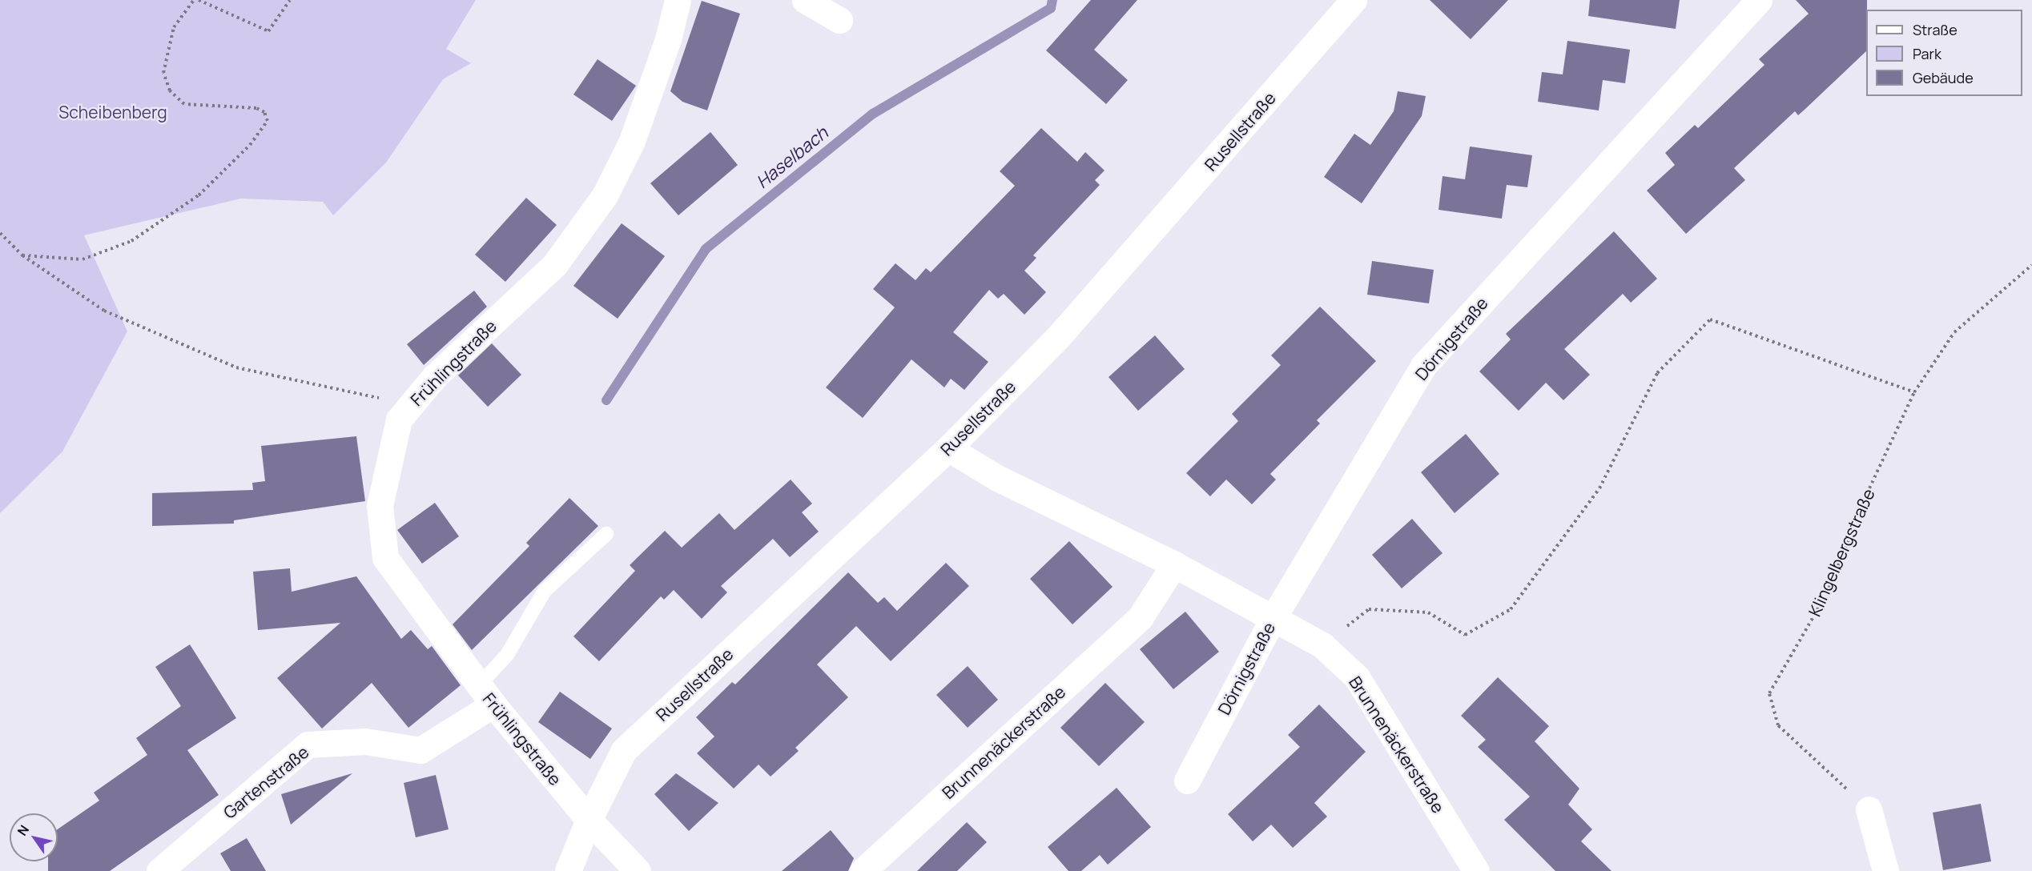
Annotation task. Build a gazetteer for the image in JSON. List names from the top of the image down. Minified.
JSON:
{"streets":{"street":["Rusellstraße","Dörnigstraße","Frühlingstraße","Brunnenäckerstraße","Gartenstraße"],"path":["Klingelbergstraße"]},"crossings":[["Rusellstraße","Frühlingstraße"],["Rusellstraße","Brunnenäckerstraße"],["Dörnigstraße","Brunnenäckerstraße"],["Frühlingstraße","Gartenstraße"]],"water":["Haselbach"],"parks":["Scheibenberg"],"legend":["Straße","Park","Gebäude"],"north":"top left"}
